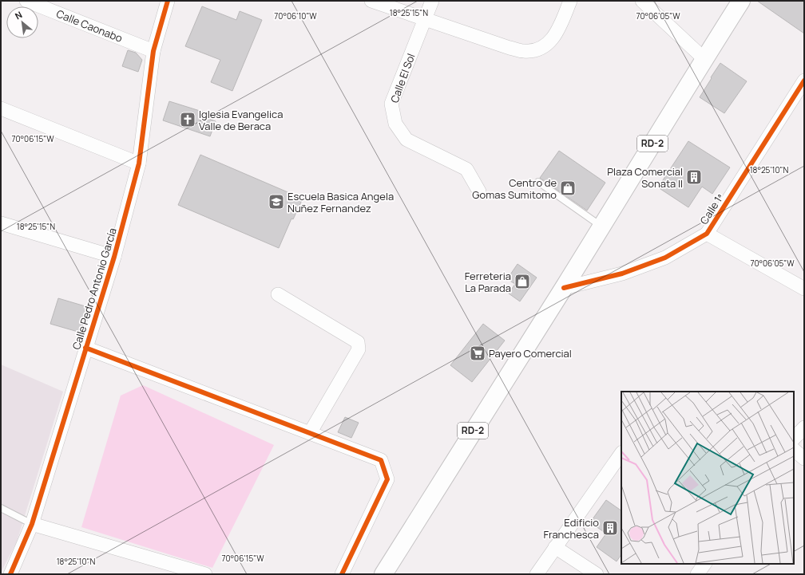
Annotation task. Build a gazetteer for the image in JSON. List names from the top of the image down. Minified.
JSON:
{"streets":{"main road":["RD-2"],"street":["Calle Caonabo","Calle El Sol","Calle 1ª","Calle Pedro Antonio García"]},"crossings":[["Calle Caonabo","Calle Pedro Antonio García"],["RD-2","Calle 1ª"]],"places":{"church":["Iglesia Evangelica Valle de Beraca"],"building":["Plaza Comercial Sonata II","Edificio Franchesca"],"shop":["Centro de Gomas Sumitomo","Ferreteria La Parada"],"school or university":["Escuela Basica Angela Nuñez Fernandez"],"supermarket":["Payero Comercial"]},"north":"top left","coordinates":["18°25'15\"N","70°06'10\"W","70°06'05\"W","70°06'15\"W","18°25'10\"N"]}
